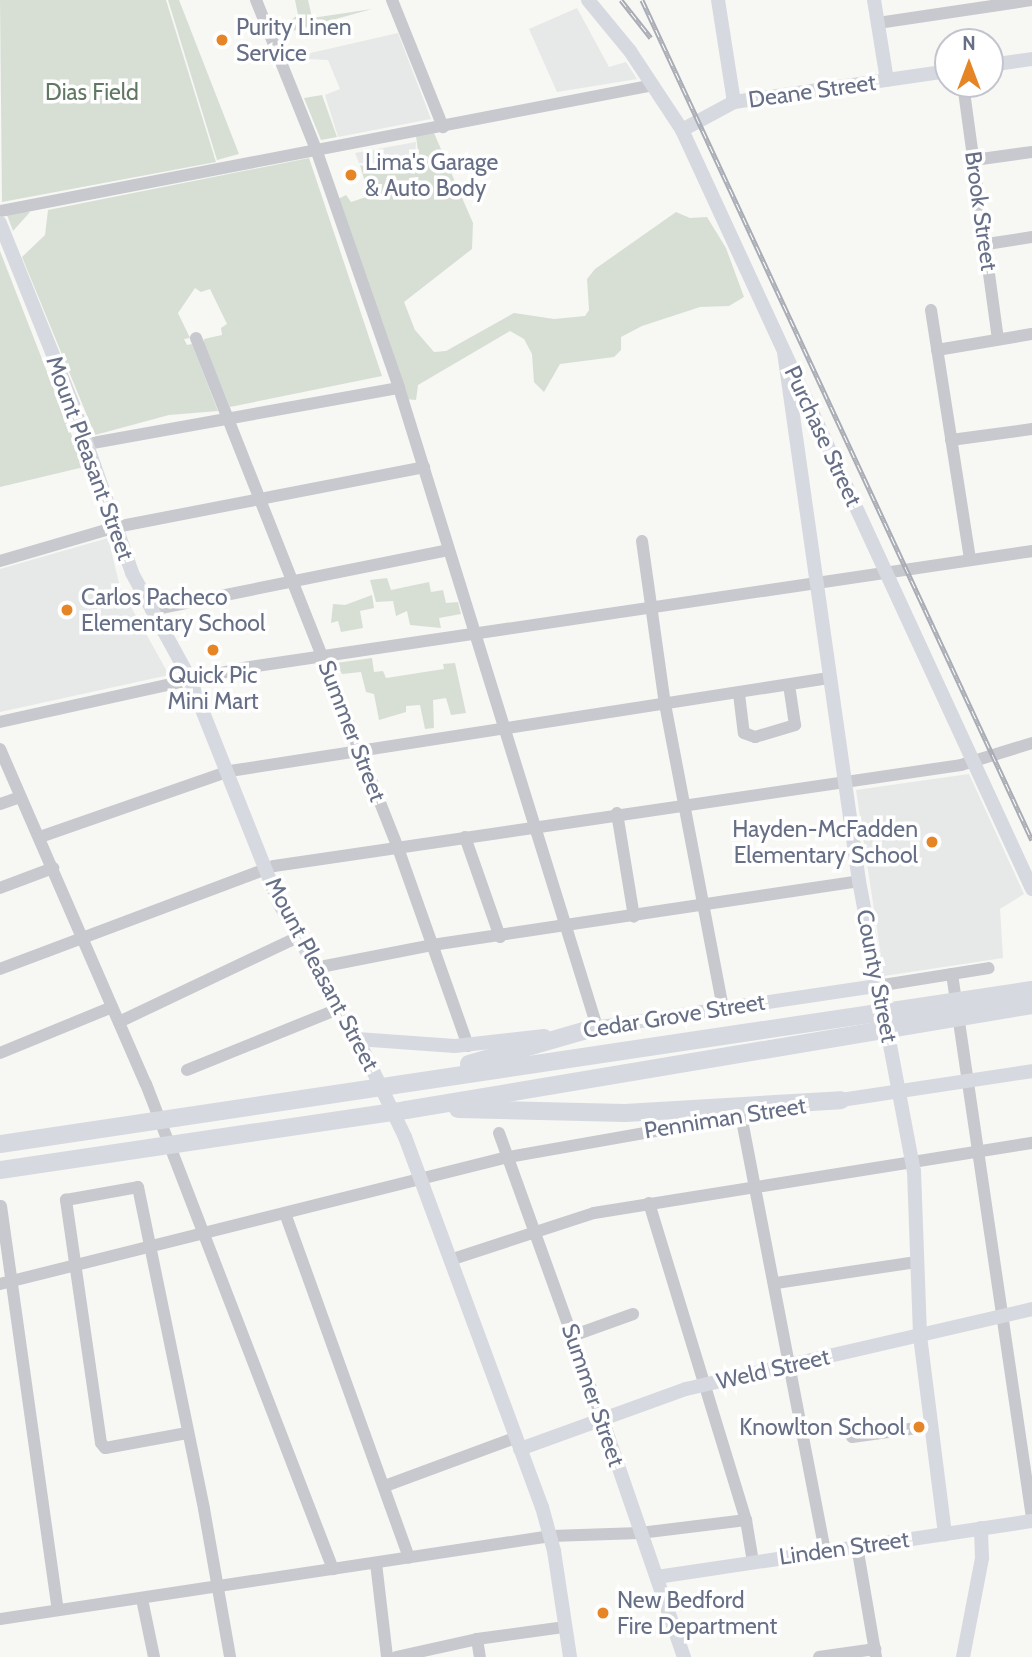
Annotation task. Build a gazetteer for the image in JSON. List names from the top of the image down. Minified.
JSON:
{"streets":{"main road":["Deane Street","Purchase Street","Mount Pleasant Street","Summer Street","County Street","Cedar Grove Street","Penniman Street","Weld Street","Linden Street"],"street":["Brook Street"]},"crossings":[["Deane Street","Purchase Street"],["Purchase Street","County Street"],["Mount Pleasant Street","Cedar Grove Street"],["Mount Pleasant Street","Penniman Street"],["Mount Pleasant Street","Weld Street"],["Summer Street","Cedar Grove Street"],["Summer Street","Penniman Street"],["Summer Street","Weld Street"],["Summer Street","Linden Street"],["County Street","Cedar Grove Street"],["County Street","Penniman Street"],["County Street","Weld Street"],["County Street","Linden Street"]],"parks":["Dias Field"],"places":["Purity Linen Service","Lima's Garage & Auto Body","Carlos Pacheco Elementary School","Quick Pic Mini Mart","Hayden-McFadden Elementary School","Knowlton School","New Bedford Fire Department"],"north":"top"}
